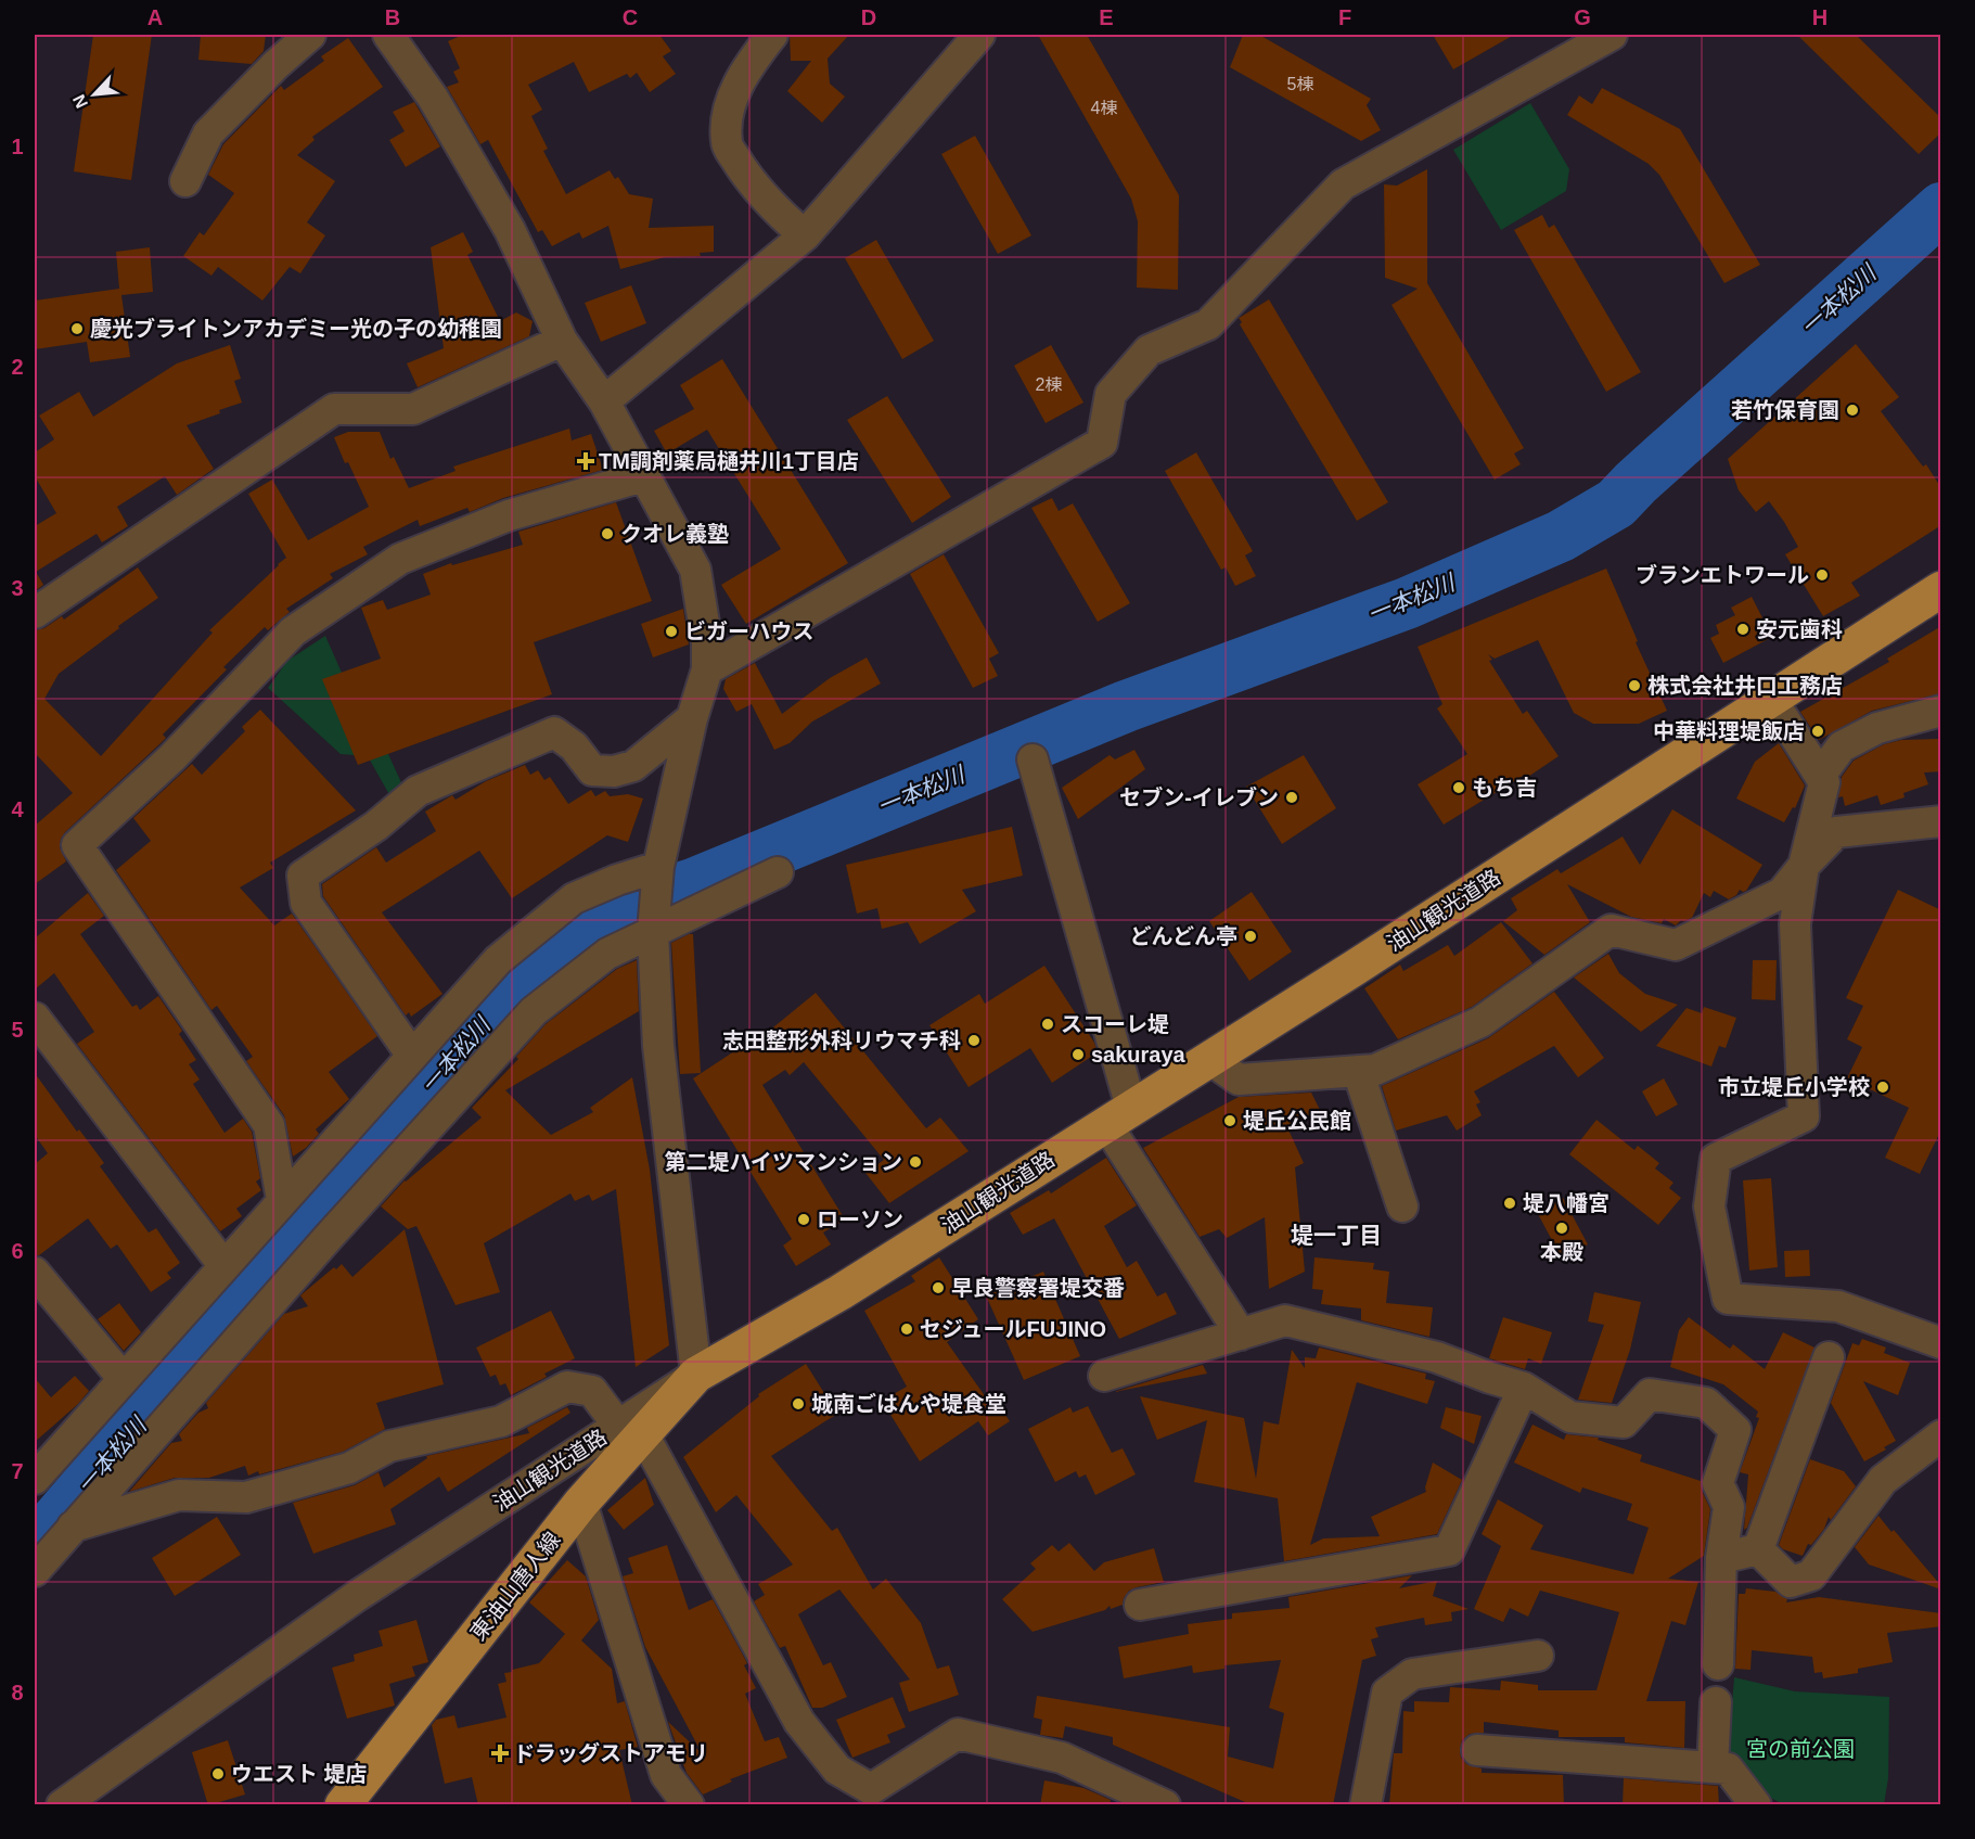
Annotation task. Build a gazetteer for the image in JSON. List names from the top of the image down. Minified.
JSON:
{"streets":{"main road":["油山観光道路","東油山唐人線"]},"crossings":[["油山観光道路","東油山唐人線"]],"districts":["堤一丁目"],"water":["一本松川"],"parks":["宮の前公園"],"places":{"other":["慶光ブライトンアカデミー光の子の幼稚園","若竹保育園","クオレ義塾","ブランエトワール","安元歯科","ビガーハウス","株式会社井口工務店","中華料理堤飯店","もち吉","セブン-イレブン","どんどん亭","スコーレ堤","志田整形外科リウマチ科","sakuraya","市立堤丘小学校","堤丘公民館","第二堤ハイツマンション","堤八幡宮","ローソン","本殿","早良警察署堤交番","セジュールFUJINO","城南ごはんや堤食堂","ウエスト 堤店"],"health":["TM調剤薬局樋井川1丁目店","ドラッグストアモリ"]},"house_numbers":["5棟","4棟","2棟"],"north":"bottom left","grid":{"columns":["A","B","C","D","E","F","G","H"],"rows":["1","2","3","4","5","6","7","8"]}}
